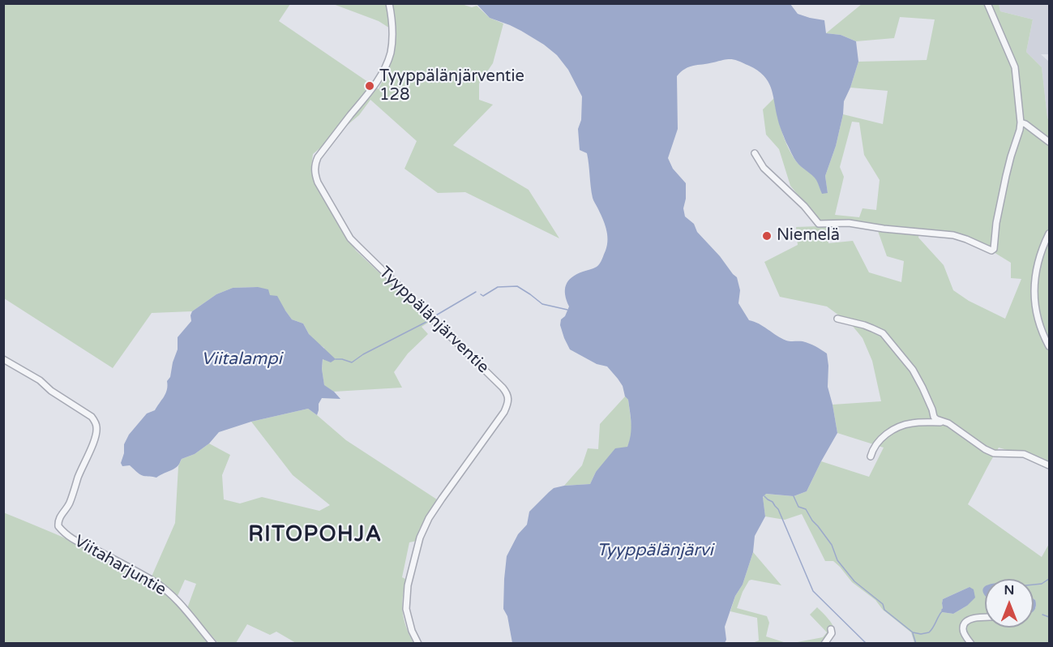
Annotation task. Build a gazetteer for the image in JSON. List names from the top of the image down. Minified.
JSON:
{"streets":{"street":["Tyyppälänjärventie","Viitaharjuntie"]},"districts":["RITOPOHJA"],"water":["Viitalampi","Tyyppälänjärvi"],"places":["Tyyppälänjärventie 128","Niemelä"],"north":"top"}
